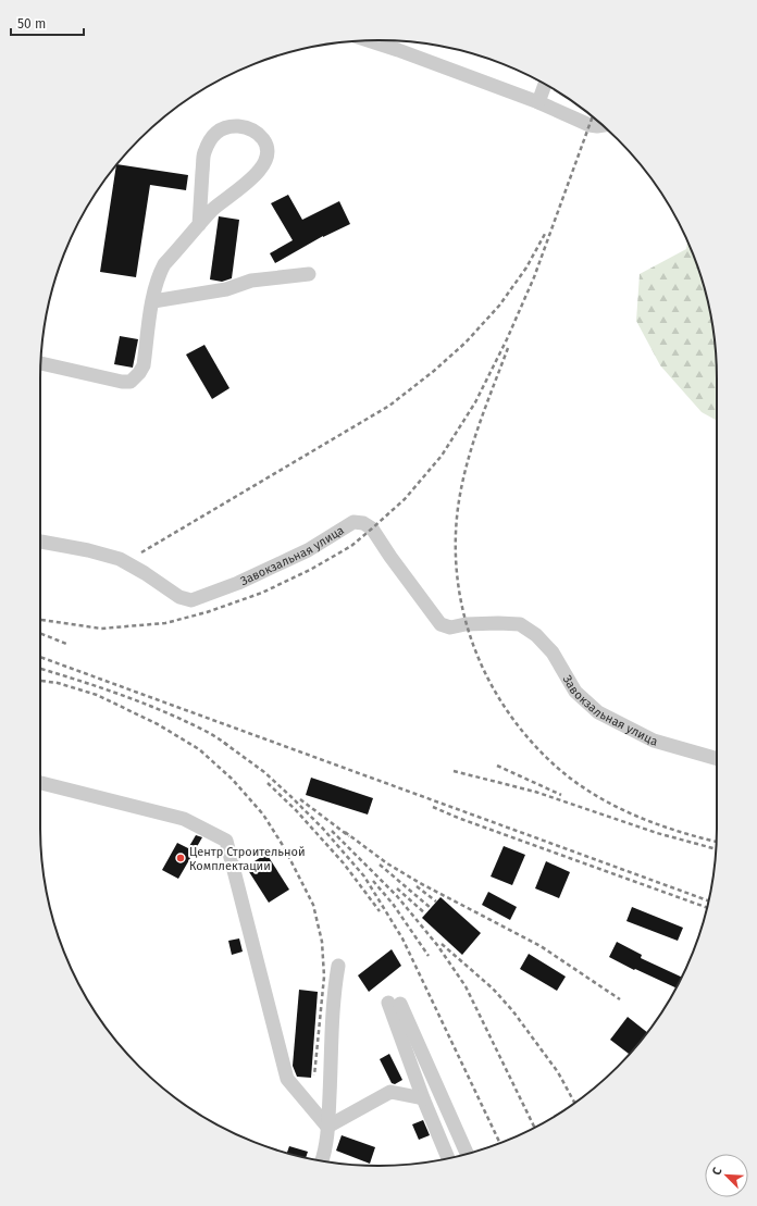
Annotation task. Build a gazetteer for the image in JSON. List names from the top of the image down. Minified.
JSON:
{"streets":{"street":["Завокзальная улица"]},"places":["Центр Строительной Комплектации"],"scale_bar":"50 m","north":"top left"}
